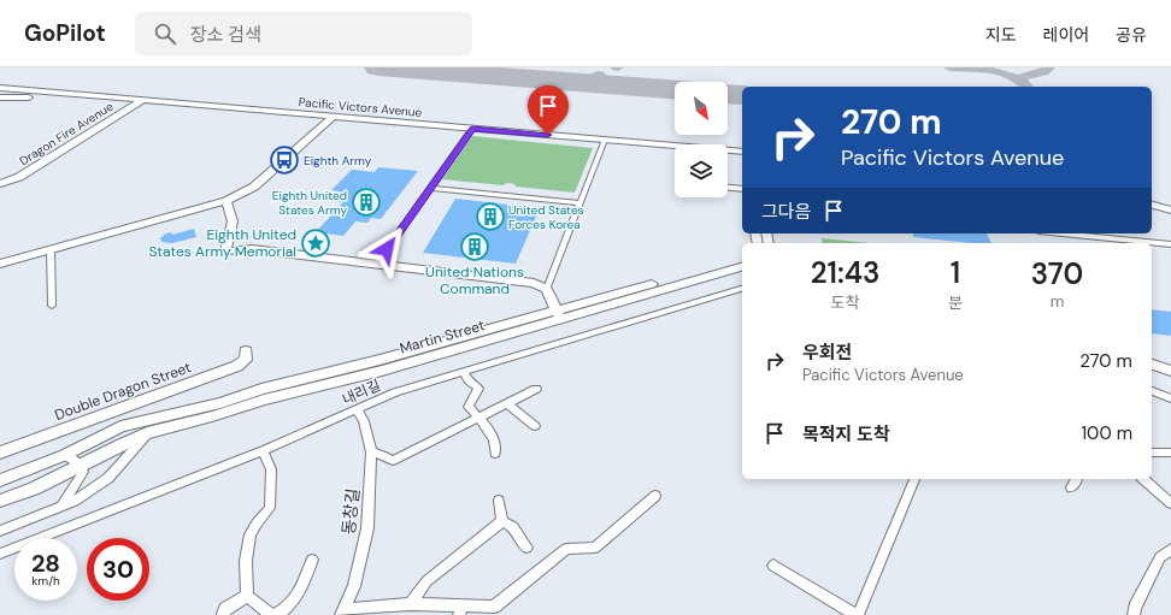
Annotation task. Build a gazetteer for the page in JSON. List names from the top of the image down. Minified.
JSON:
{"streets":{"main road":["Pacific Victors Avenue","Dragon Fire Avenue","Martin Street","Double Dragon Street"],"street":["내리길","동창길"]},"crossings":[["Pacific Victors Avenue","Dragon Fire Avenue"],["내리길","동창길"]],"places":{"bus stop":["Eighth Army"],"building":["Eighth United States Army","United States Forces Korea","United Nations Command"],"place":["Eighth United States Army Memorial"]},"north":"bottom right","page":{"header":"GoPilot","search":"장소 검색","nav":["지도","레이어","공유"],"turn":["270 m","Pacific Victors Avenue"],"then":"그다음","eta":["21:43","도착","1","분","370","m"],"list":[{"name":"우회전","note":"Pacific Victors Avenue","value":"270 m"},{"name":"목적지 도착","value":"100 m"}],"speed":"28 km/h","limit":"30"}}
